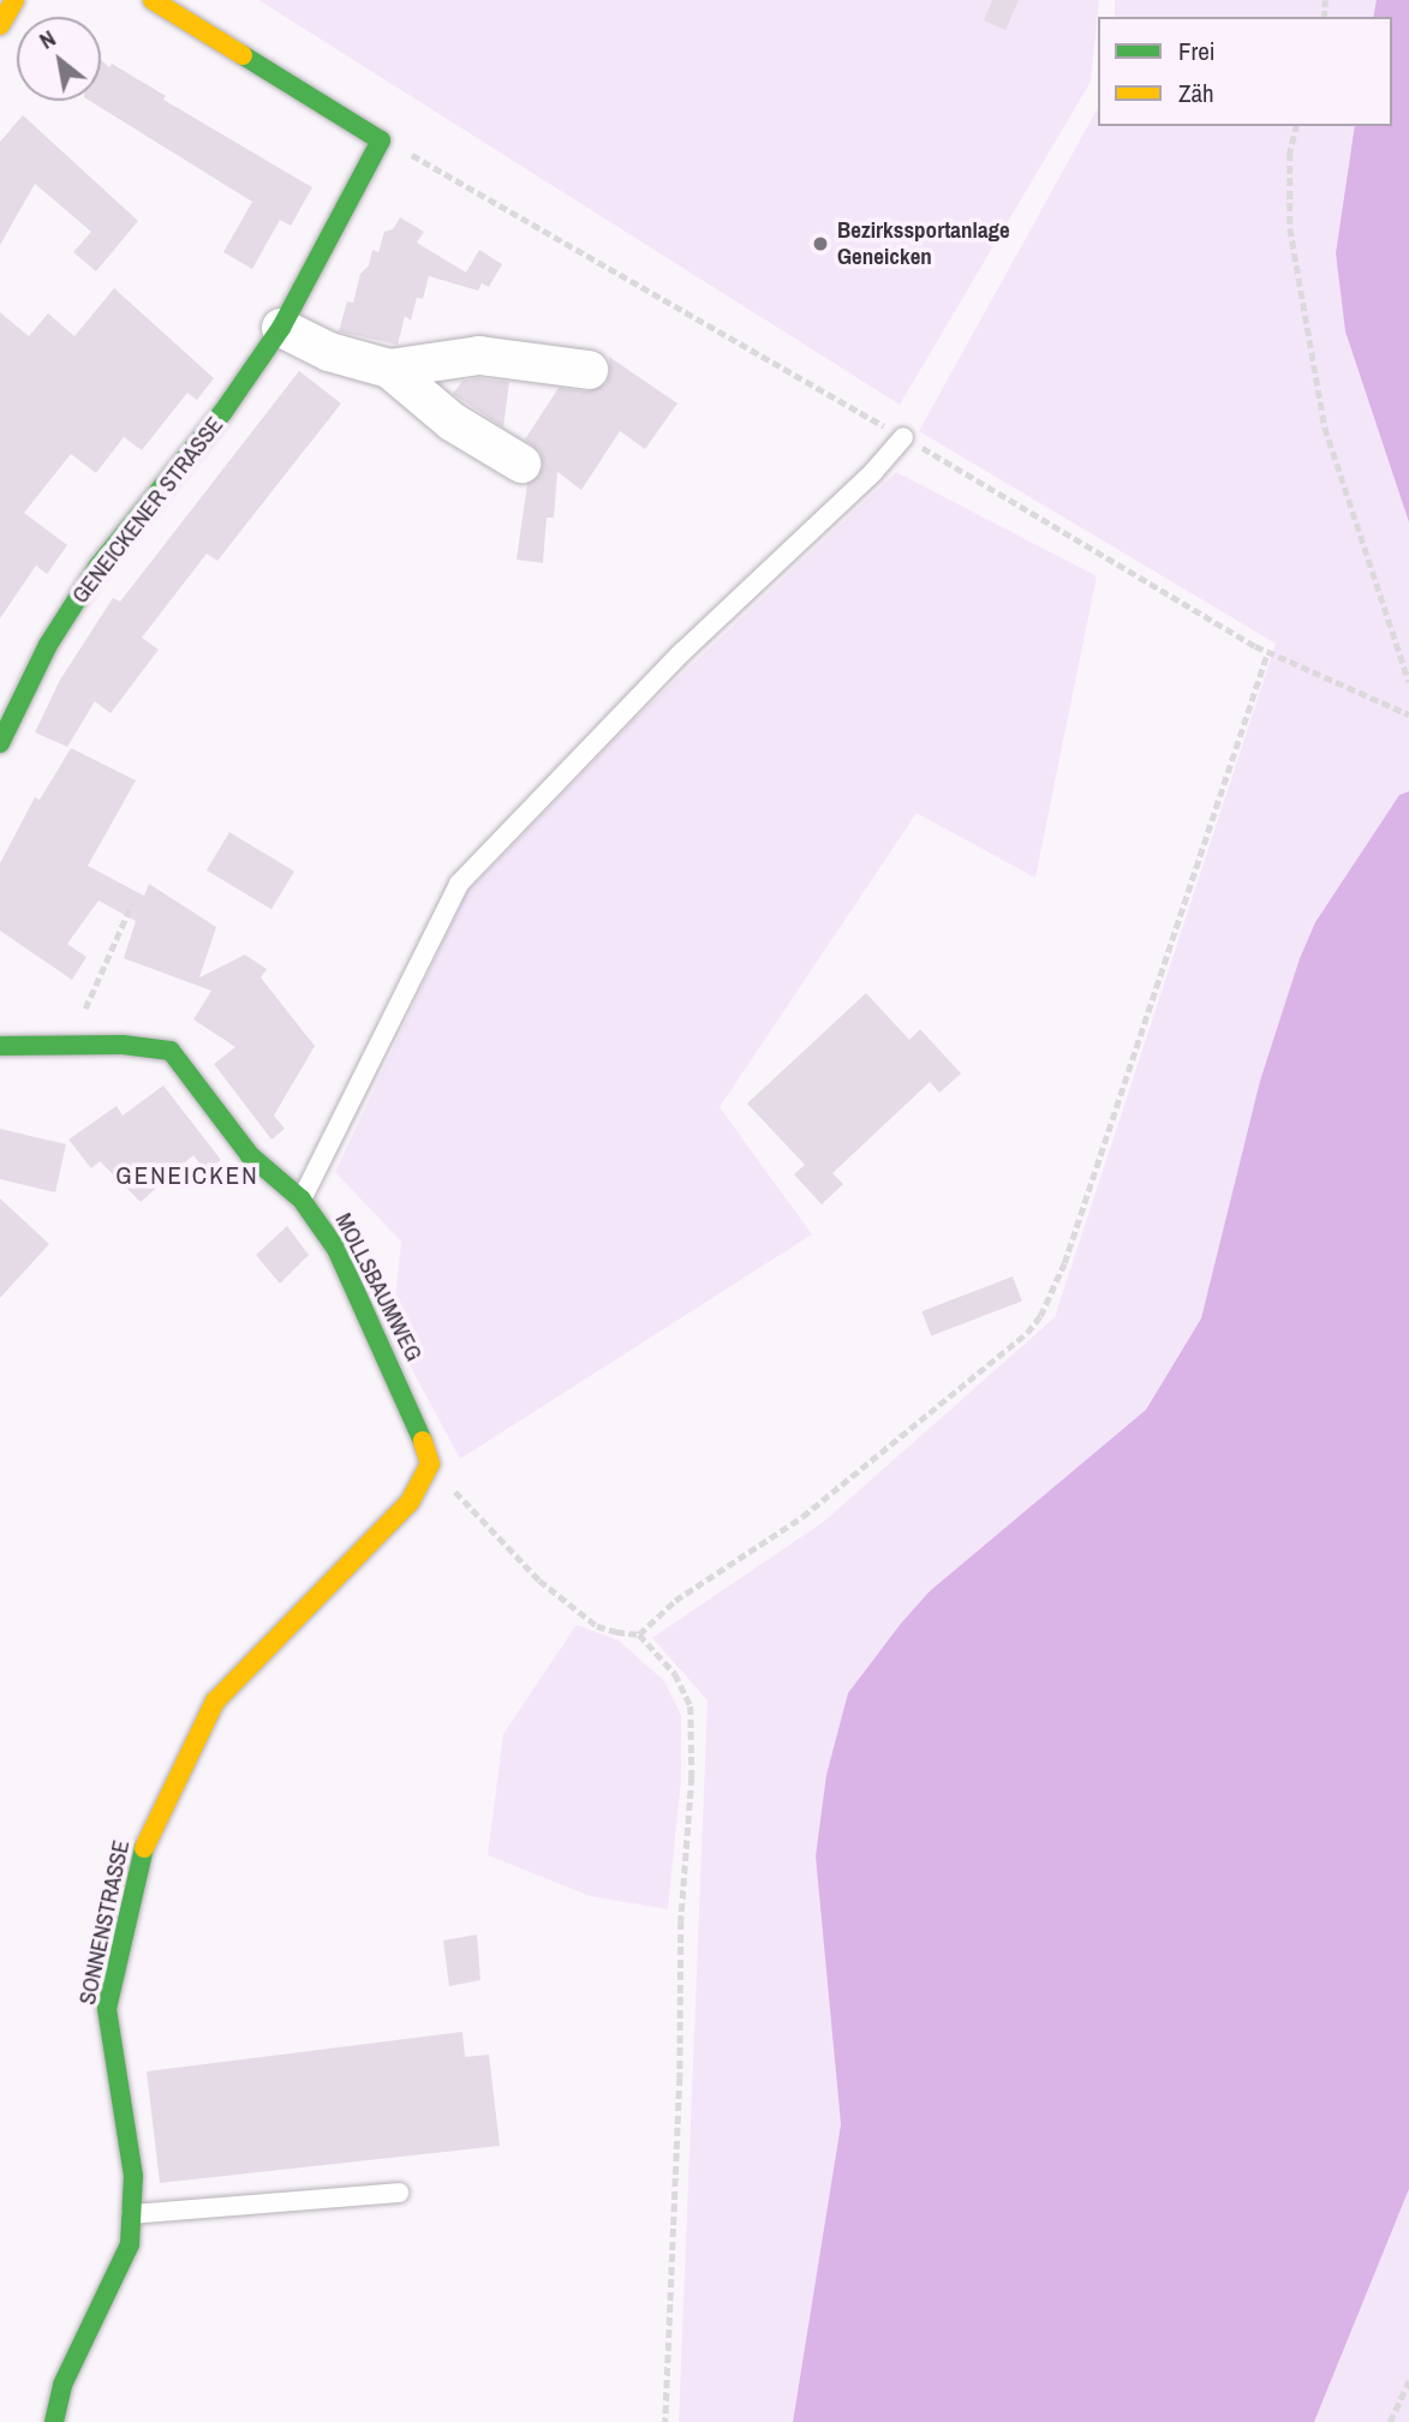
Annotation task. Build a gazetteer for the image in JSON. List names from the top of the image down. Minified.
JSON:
{"streets":{"street":["GENEICKENER STRASSE","MOLLSBAUMWEG","SONNENSTRASSE"]},"crossings":[["MOLLSBAUMWEG","SONNENSTRASSE"]],"districts":["GENEICKEN"],"places":["Bezirkssportanlage Geneicken"],"legend":["Frei","Zäh"],"north":"top left"}
